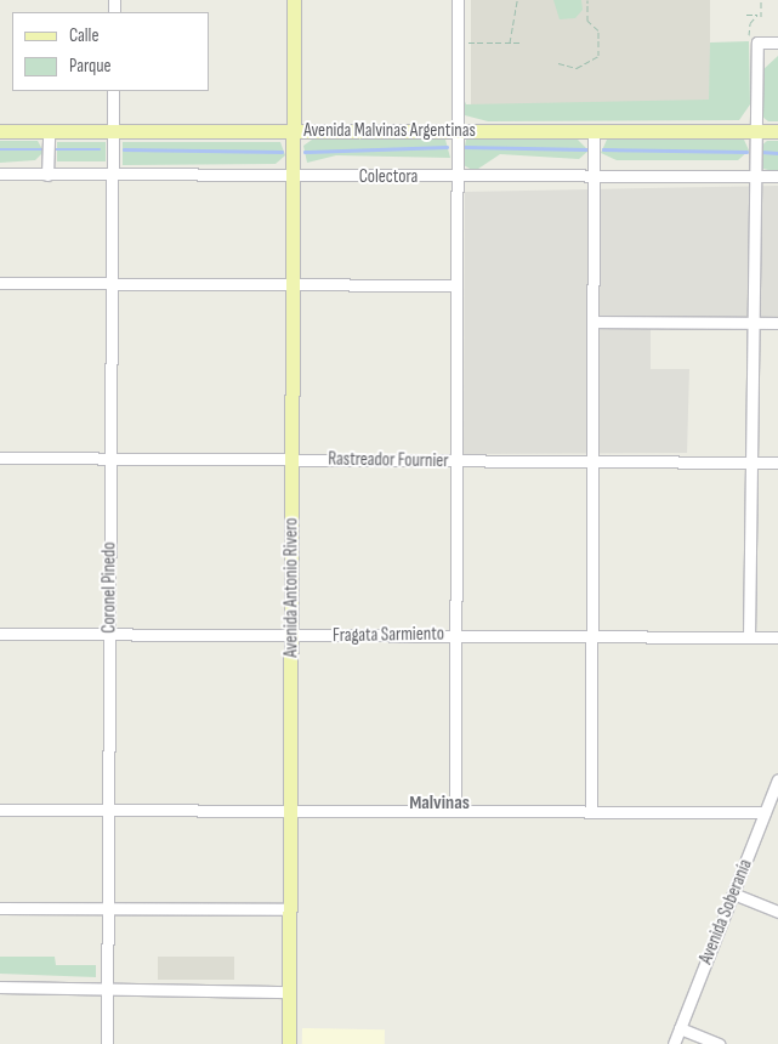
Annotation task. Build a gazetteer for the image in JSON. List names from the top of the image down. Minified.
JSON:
{"streets":{"main road":["Avenida Malvinas Argentinas","Avenida Antonio Rivero"],"street":["Colectora","Rastreador Fournier","Coronel Pinedo","Fragata Sarmiento","Avenida Soberanía"]},"crossings":[["Avenida Malvinas Argentinas","Coronel Pinedo"],["Avenida Malvinas Argentinas","Avenida Antonio Rivero"],["Colectora","Coronel Pinedo"],["Colectora","Avenida Antonio Rivero"],["Rastreador Fournier","Coronel Pinedo"],["Rastreador Fournier","Avenida Antonio Rivero"],["Coronel Pinedo","Fragata Sarmiento"],["Avenida Antonio Rivero","Fragata Sarmiento"]],"districts":["Malvinas"],"legend":["Calle","Parque"]}
